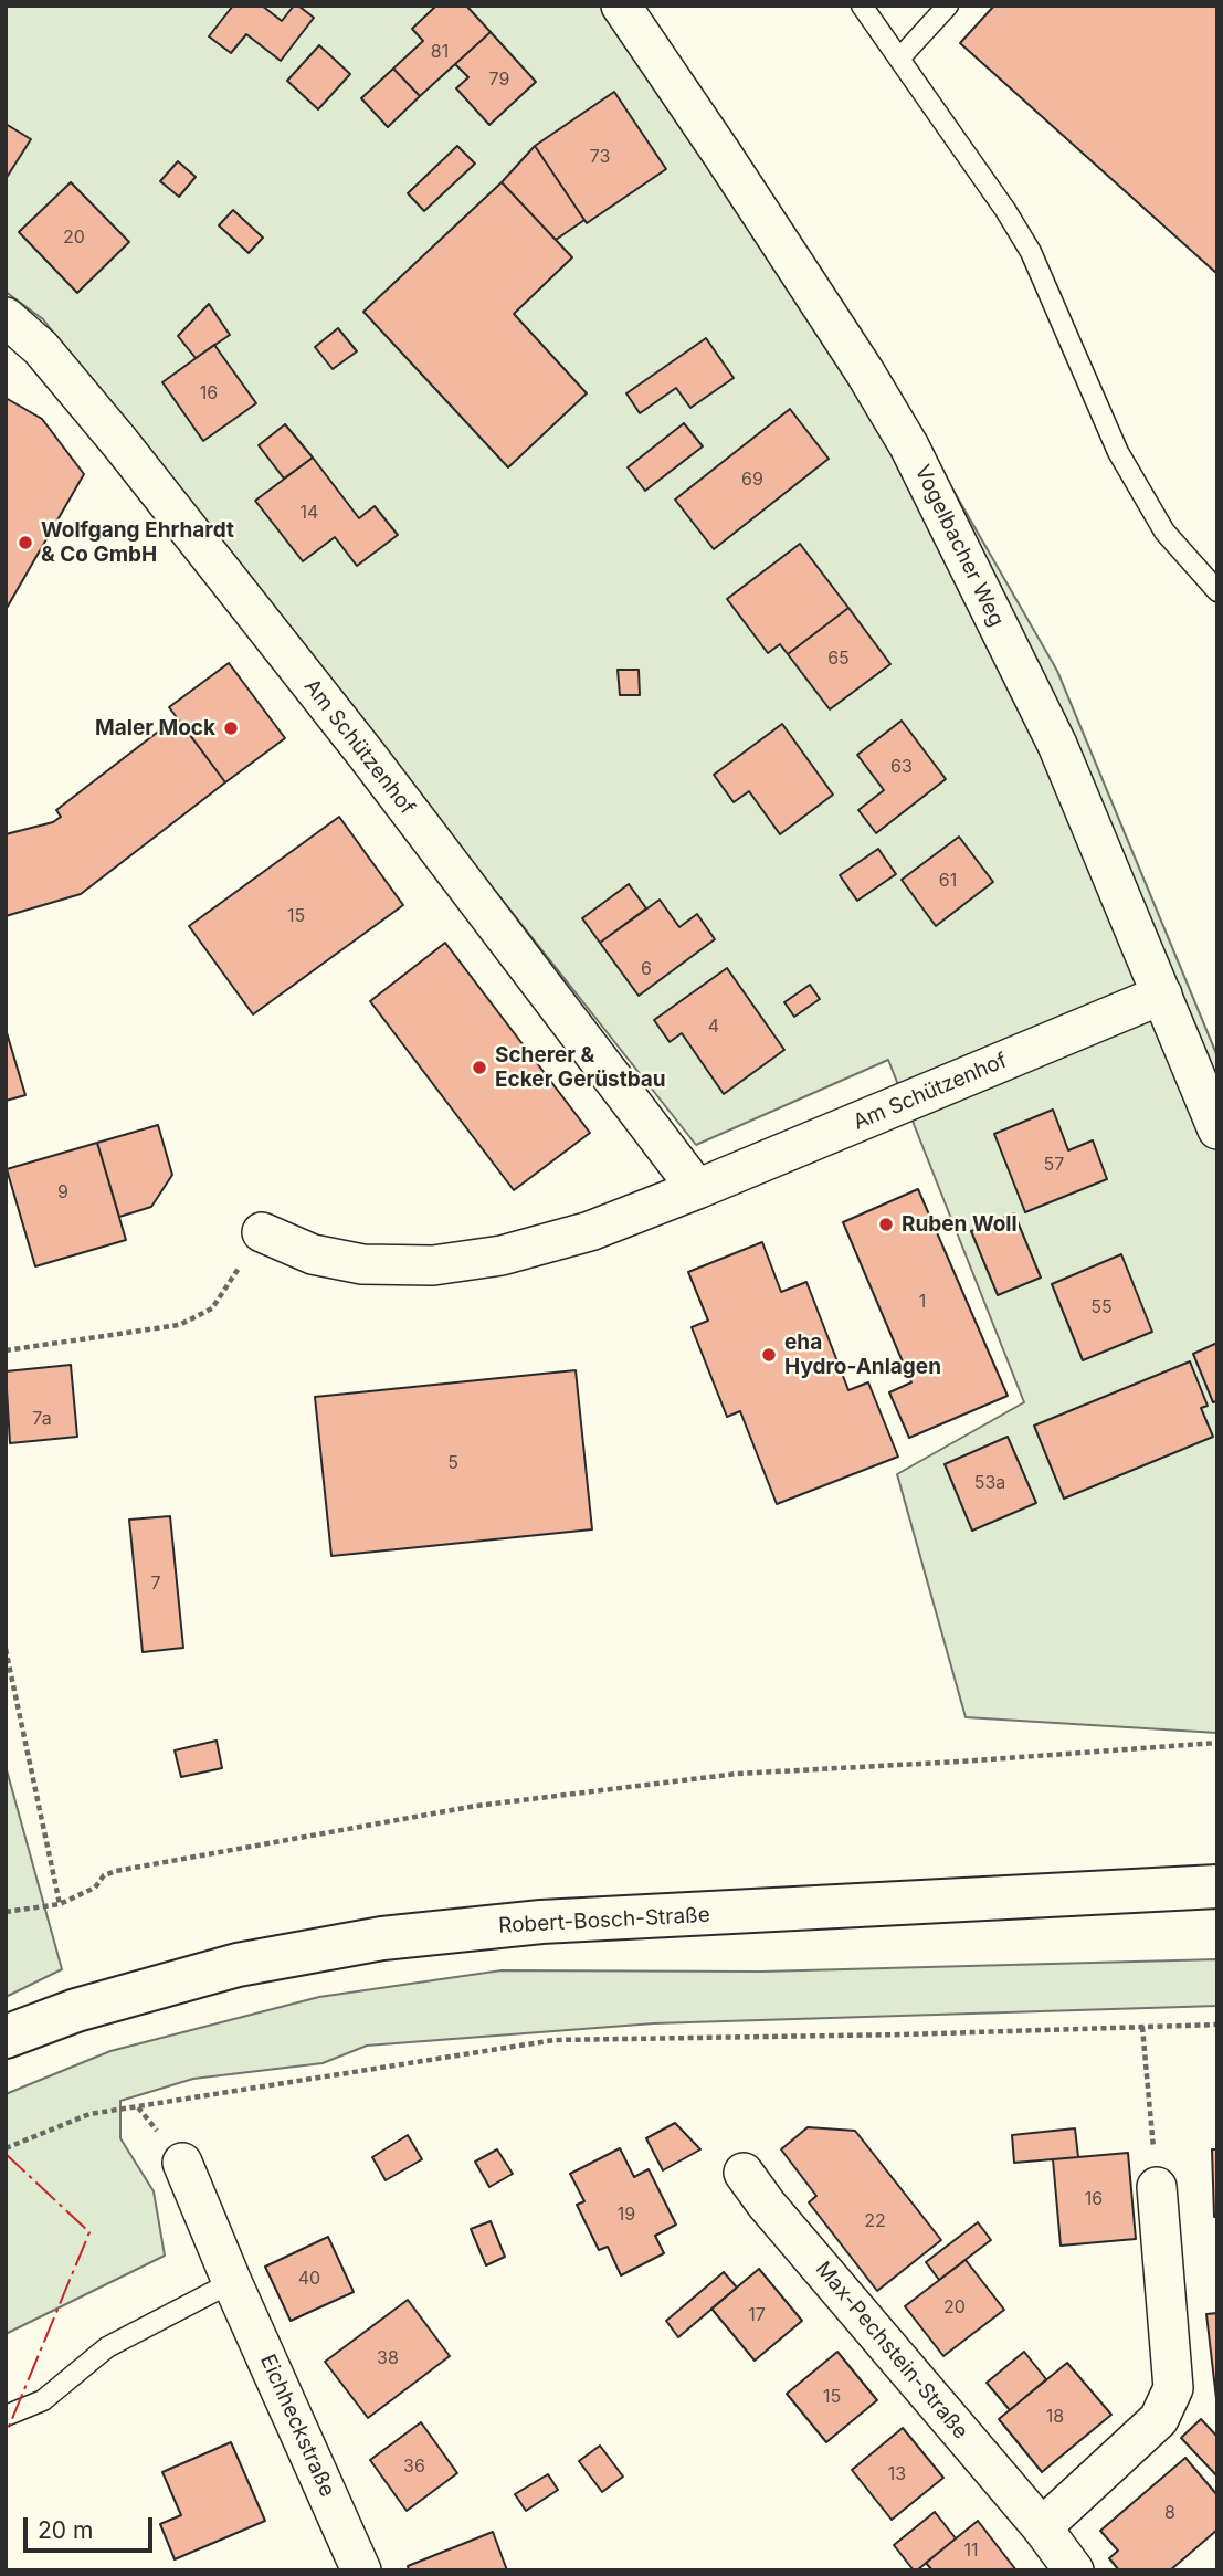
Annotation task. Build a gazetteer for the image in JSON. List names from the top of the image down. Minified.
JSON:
{"streets":{"main road":["Robert-Bosch-Straße"],"street":["Vogelbacher Weg","Am Schützenhof","Max-Pechstein-Straße","Eichheckstraße"]},"crossings":[["Vogelbacher Weg","Am Schützenhof"]],"places":["Wolfgang Ehrhardt & Co GmbH","Maler Mock","Scherer & Ecker Gerüstbau","Ruben Woll","eha Hydro-Anlagen"],"house_numbers":["81","79","73","20","16","69","14","65","63","61","15","6","4","57","9","1","55","7a","5","53a","7","16","19","22","40","20","17","38","15","18","36","13","8","11"],"scale_bar":"20 m"}
